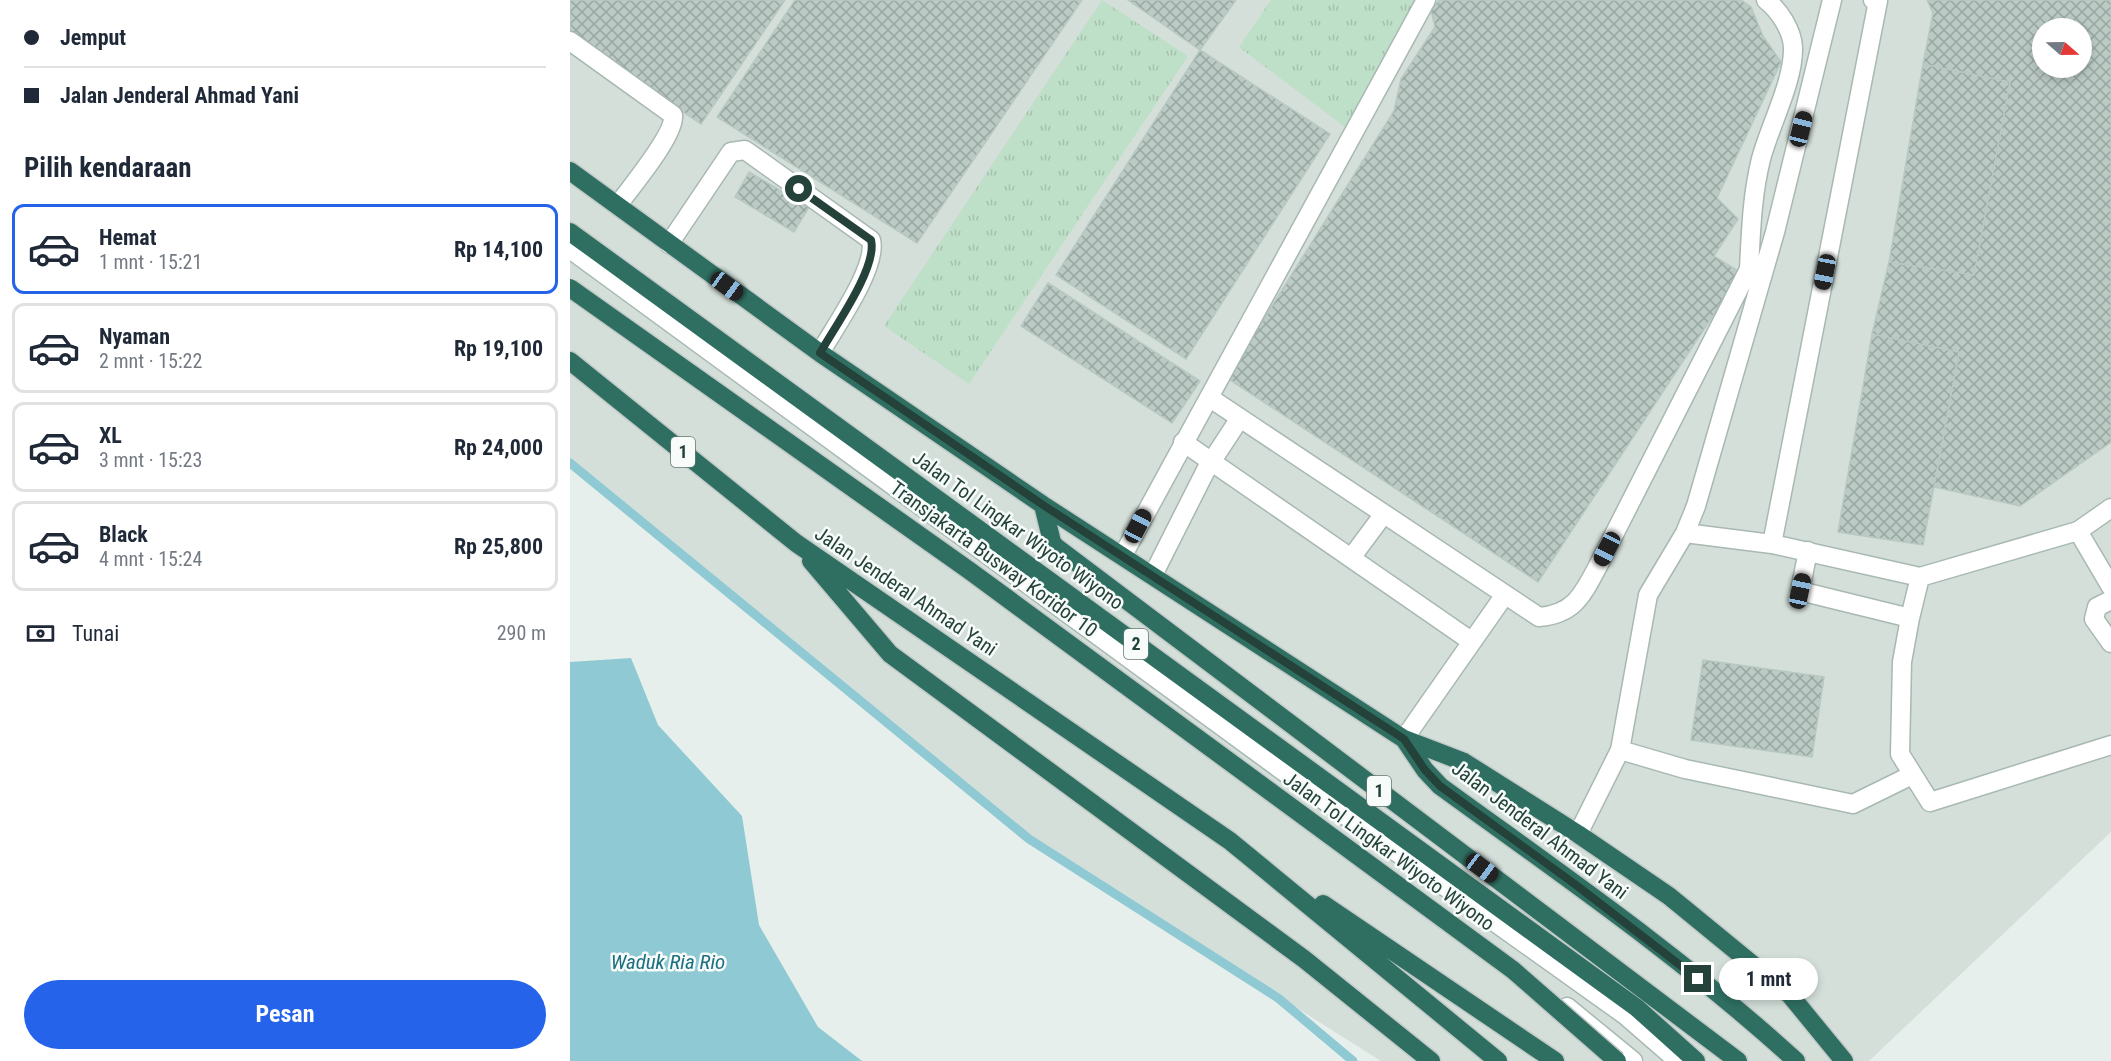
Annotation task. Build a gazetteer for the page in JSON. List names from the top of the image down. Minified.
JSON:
{"streets":{"highway":["1","Jalan Tol Lingkar Wiyoto Wiyono","Jalan Jenderal Ahmad Yani","2"],"lane":["Transjakarta Busway Koridor 10"]},"crossings":[["1","Jalan Jenderal Ahmad Yani"],["Jalan Tol Lingkar Wiyoto Wiyono","Transjakarta Busway Koridor 10"]],"water":["Waduk Ria Rio"],"north":"right","page":{"banner":["Jemput","Jalan Jenderal Ahmad Yani"],"heading":"Pilih kendaraan","list":[{"name":"Hemat","note":"1 mnt · 15:21","value":"Rp 14,100"},{"name":"Nyaman","note":"2 mnt · 15:22","value":"Rp 19,100"},{"name":"XL","note":"3 mnt · 15:23","value":"Rp 24,000"},{"name":"Black","note":"4 mnt · 15:24","value":"Rp 25,800"}],"pay":["Tunai","290 m"],"bubble":"1 mnt","buttons":"Pesan"}}
